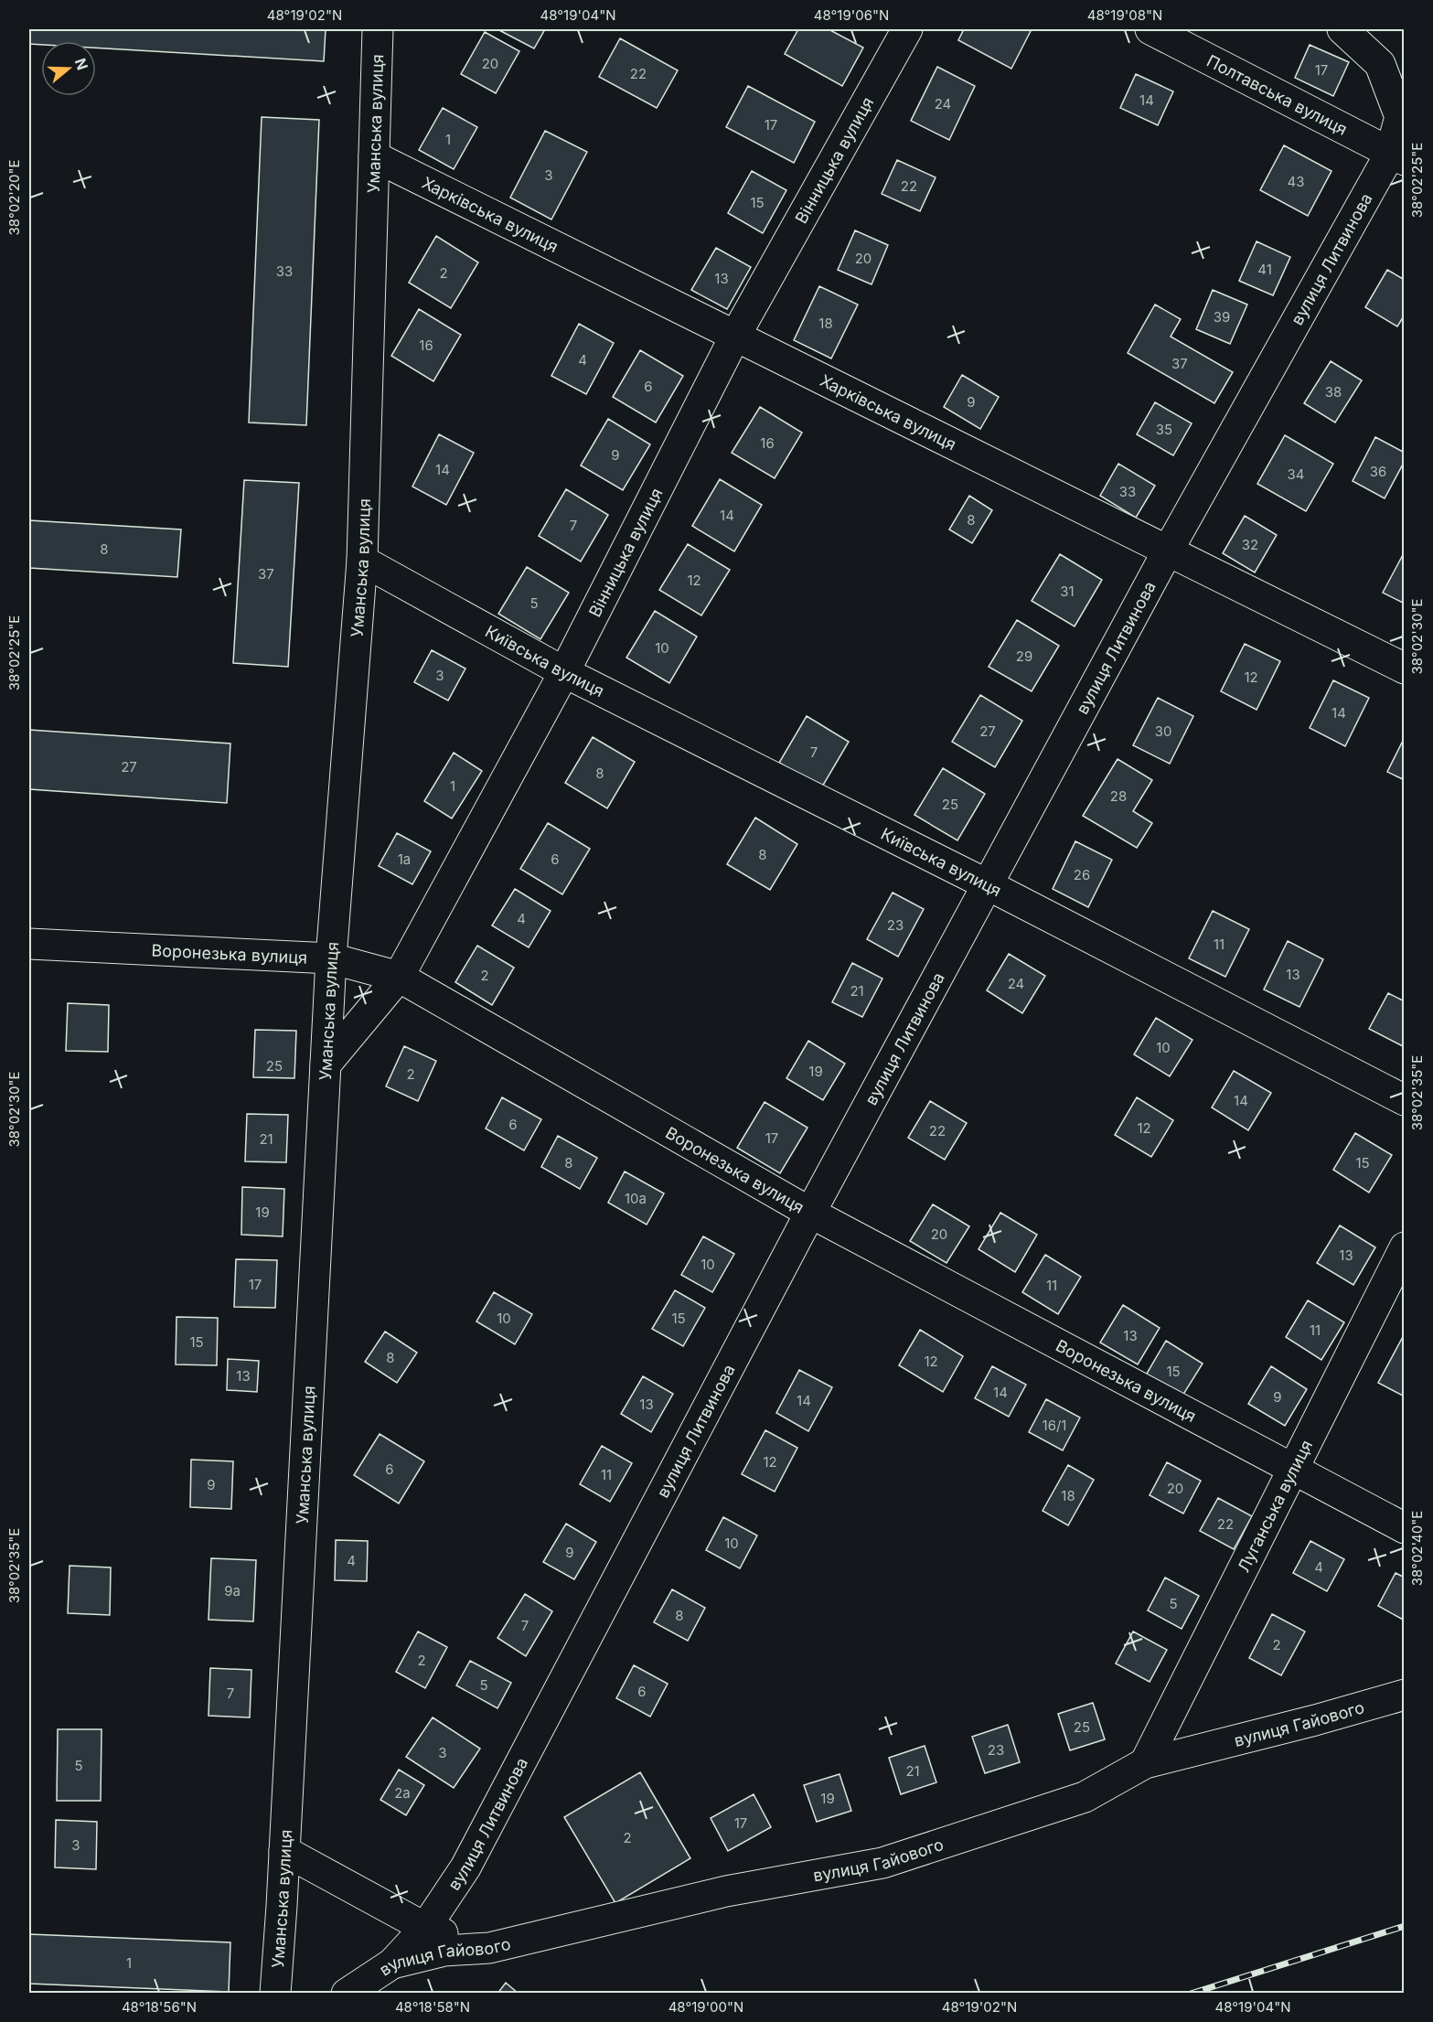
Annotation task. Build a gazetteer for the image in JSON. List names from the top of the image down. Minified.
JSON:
{"streets":{"street":["Полтавська вулиця","Уманська вулиця","Вінницька вулиця","Харківська вулиця","вулиця Литвинова","Київська вулиця","Воронезька вулиця","Луганська вулиця","вулиця Гайового"]},"crossings":[["Полтавська вулиця","вулиця Литвинова"],["Уманська вулиця","Вінницька вулиця"],["Уманська вулиця","Харківська вулиця"],["Уманська вулиця","Київська вулиця"],["Уманська вулиця","Воронезька вулиця"],["Вінницька вулиця","Харківська вулиця"],["Вінницька вулиця","Київська вулиця"],["Вінницька вулиця","Воронезька вулиця"],["Харківська вулиця","вулиця Литвинова"],["вулиця Литвинова","Київська вулиця"],["вулиця Литвинова","Воронезька вулиця"],["вулиця Литвинова","вулиця Гайового"],["Воронезька вулиця","Луганська вулиця"],["Луганська вулиця","вулиця Гайового"]],"house_numbers":["20","17","22","14","24","17","1","3","43","22","15","20","41","33","2","13","39","18","16","4","37","6","38","9","35","16","9","14","36","34","33","14","8","7","32","8","37","12","31","5","10","29","3","12","14","27","30","7","27","8","1","28","25","8","1а","6","26","4","23","11","13","2","24","21","10","25","19","2","14","6","12","22","17","21","8","15","10а","19","20","13","10","17","11","10","15","11","13","15","8","12","15","13","14","9","14","13","16/1","12","6","11","9","20","18","22","10","9","4","4","9а","5","8","7","2","2","5","6","7","25","23","3","5","21","2а","19","17","2","3","1"],"north":"right","coordinates":["48°19'02\"N","48°19'04\"N","48°19'06\"N","48°19'08\"N","38°02'25\"E","38°02'20\"E","38°02'30\"E","38°02'35\"E","38°02'40\"E","48°18'56\"N","48°18'58\"N","48°19'00\"N"]}
